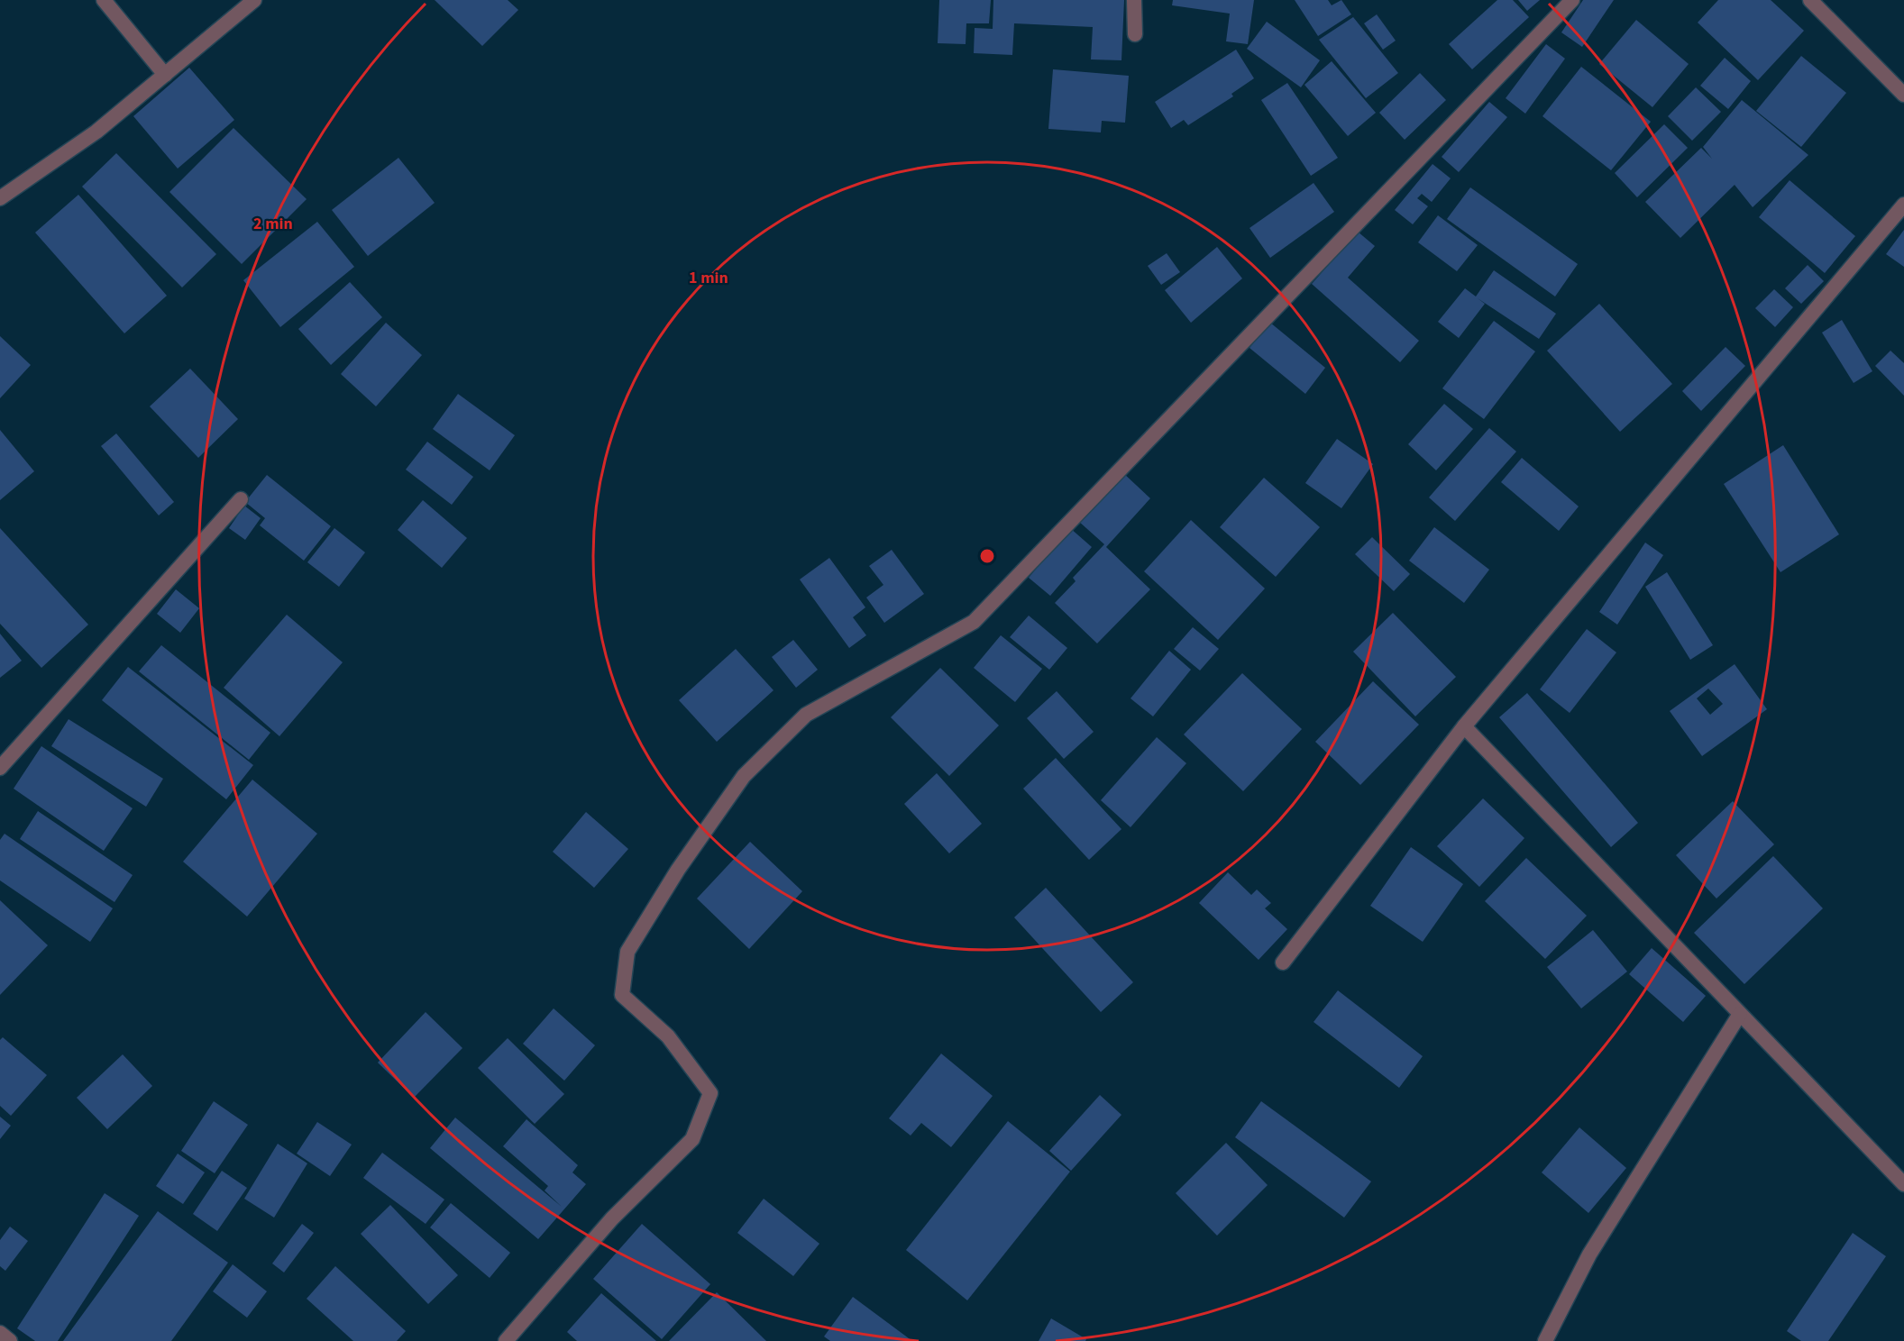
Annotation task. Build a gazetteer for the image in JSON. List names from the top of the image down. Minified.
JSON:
{"rings":["2 min","1 min"]}
